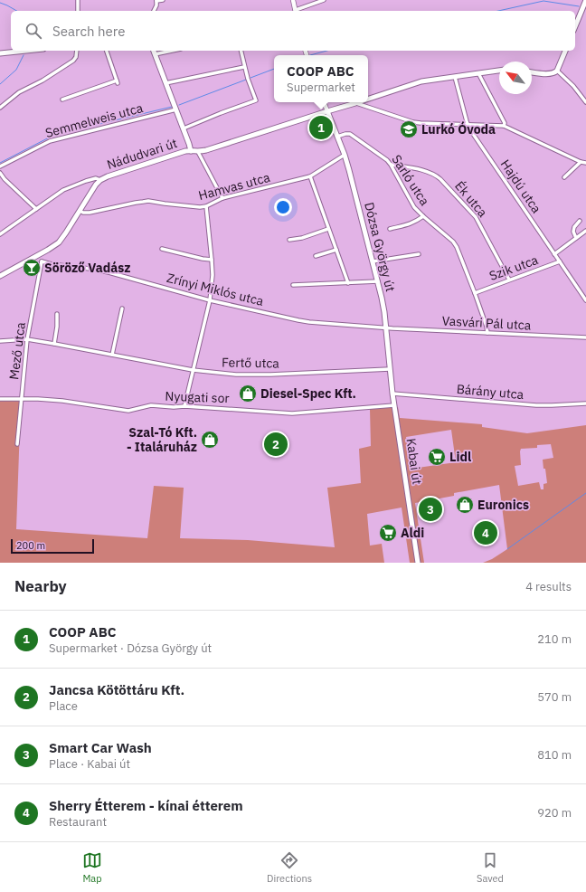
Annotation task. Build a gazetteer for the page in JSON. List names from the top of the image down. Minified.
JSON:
{"streets":{"main road":["Nádudvari út","Dózsa György út","Kabai út"],"street":["Semmelweis utca","Sarló utca","Hamvas utca","Hajdú utca","Ék utca","Szik utca","Zrínyi Miklós utca","Vasvári Pál utca","Mező utca","Fertő utca","Bárány utca","Nyugati sor"]},"crossings":[["Nádudvari út","Hamvas utca"],["Nádudvari út","Hajdú utca"],["Nádudvari út","Dózsa György út"],["Sarló utca","Ék utca"],["Sarló utca","Dózsa György út"],["Sarló utca","Szik utca"],["Sarló utca","Vasvári Pál utca"],["Hamvas utca","Dózsa György út"],["Hajdú utca","Szik utca"],["Ék utca","Szik utca"],["Dózsa György út","Zrínyi Miklós utca"],["Dózsa György út","Vasvári Pál utca"],["Dózsa György út","Fertő utca"],["Dózsa György út","Bárány utca"],["Dózsa György út","Nyugati sor"],["Dózsa György út","Kabai út"],["Zrínyi Miklós utca","Vasvári Pál utca"],["Zrínyi Miklós utca","Mező utca"],["Mező utca","Fertő utca"],["Mező utca","Nyugati sor"],["Nyugati sor","Kabai út"]],"places":{"school or university":["Lurkó Óvoda"],"bar":["Söröző Vadász"],"shop":["Diesel-Spec Kft.","Szal-Tó Kft. - Italáruház","Euronics"],"supermarket":["Lidl","Aldi"]},"scale_bar":"200 m","north":"top left","page":{"search":"Search here","popup":["COOP ABC","Supermarket"],"pins":["1","2","3","4"],"scale":"200 m","heading":["Nearby","4 results"],"list":[{"mark":"1","name":"COOP ABC","note":"Supermarket · Dózsa György út","value":"210 m"},{"mark":"2","name":"Jancsa Kötöttáru Kft.","note":"Place","value":"570 m"},{"mark":"3","name":"Smart Car Wash","note":"Place · Kabai út","value":"810 m"},{"mark":"4","name":"Sherry Étterem - kínai étterem","note":"Restaurant","value":"920 m"}],"nav":["Map","Directions","Saved"]}}
